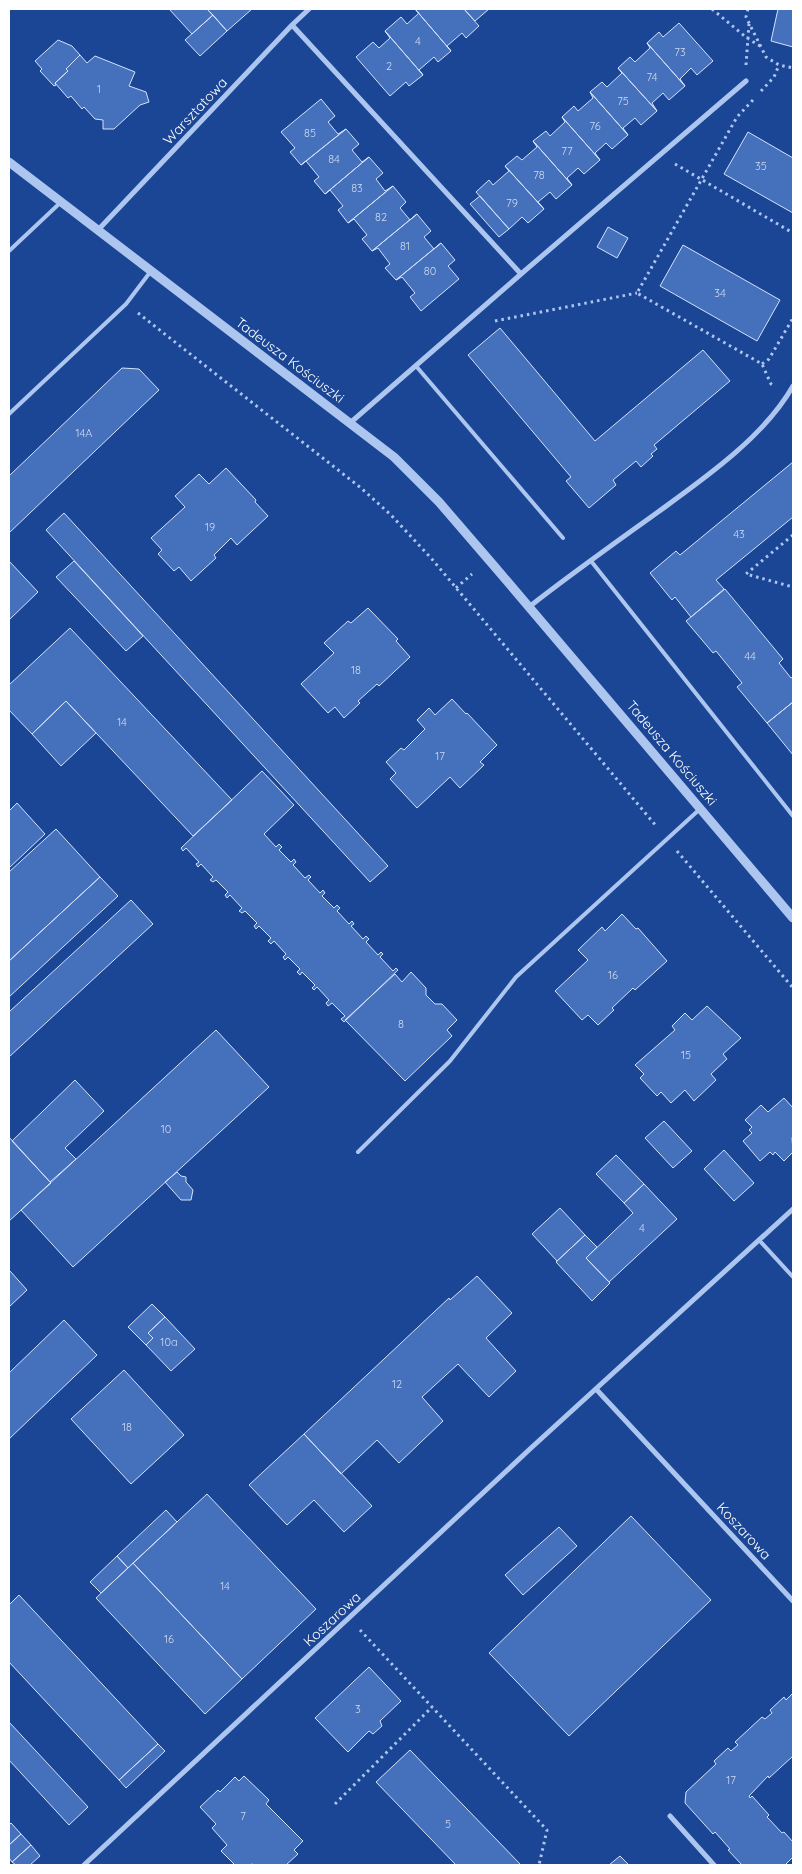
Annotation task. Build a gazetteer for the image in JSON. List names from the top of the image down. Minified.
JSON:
{"streets":{"street":["Warsztatowa","Tadeusza Kościuszki","Koszarowa"]},"crossings":[["Warsztatowa","Tadeusza Kościuszki"]],"house_numbers":["4","73","2","74","1","75","76","85","77","84","35","78","83","79","82","81","80","34","14A","19","43","44","18","14","17","16","8","15","10","4","10a","12","18","14","16","3","17","7","5"]}
